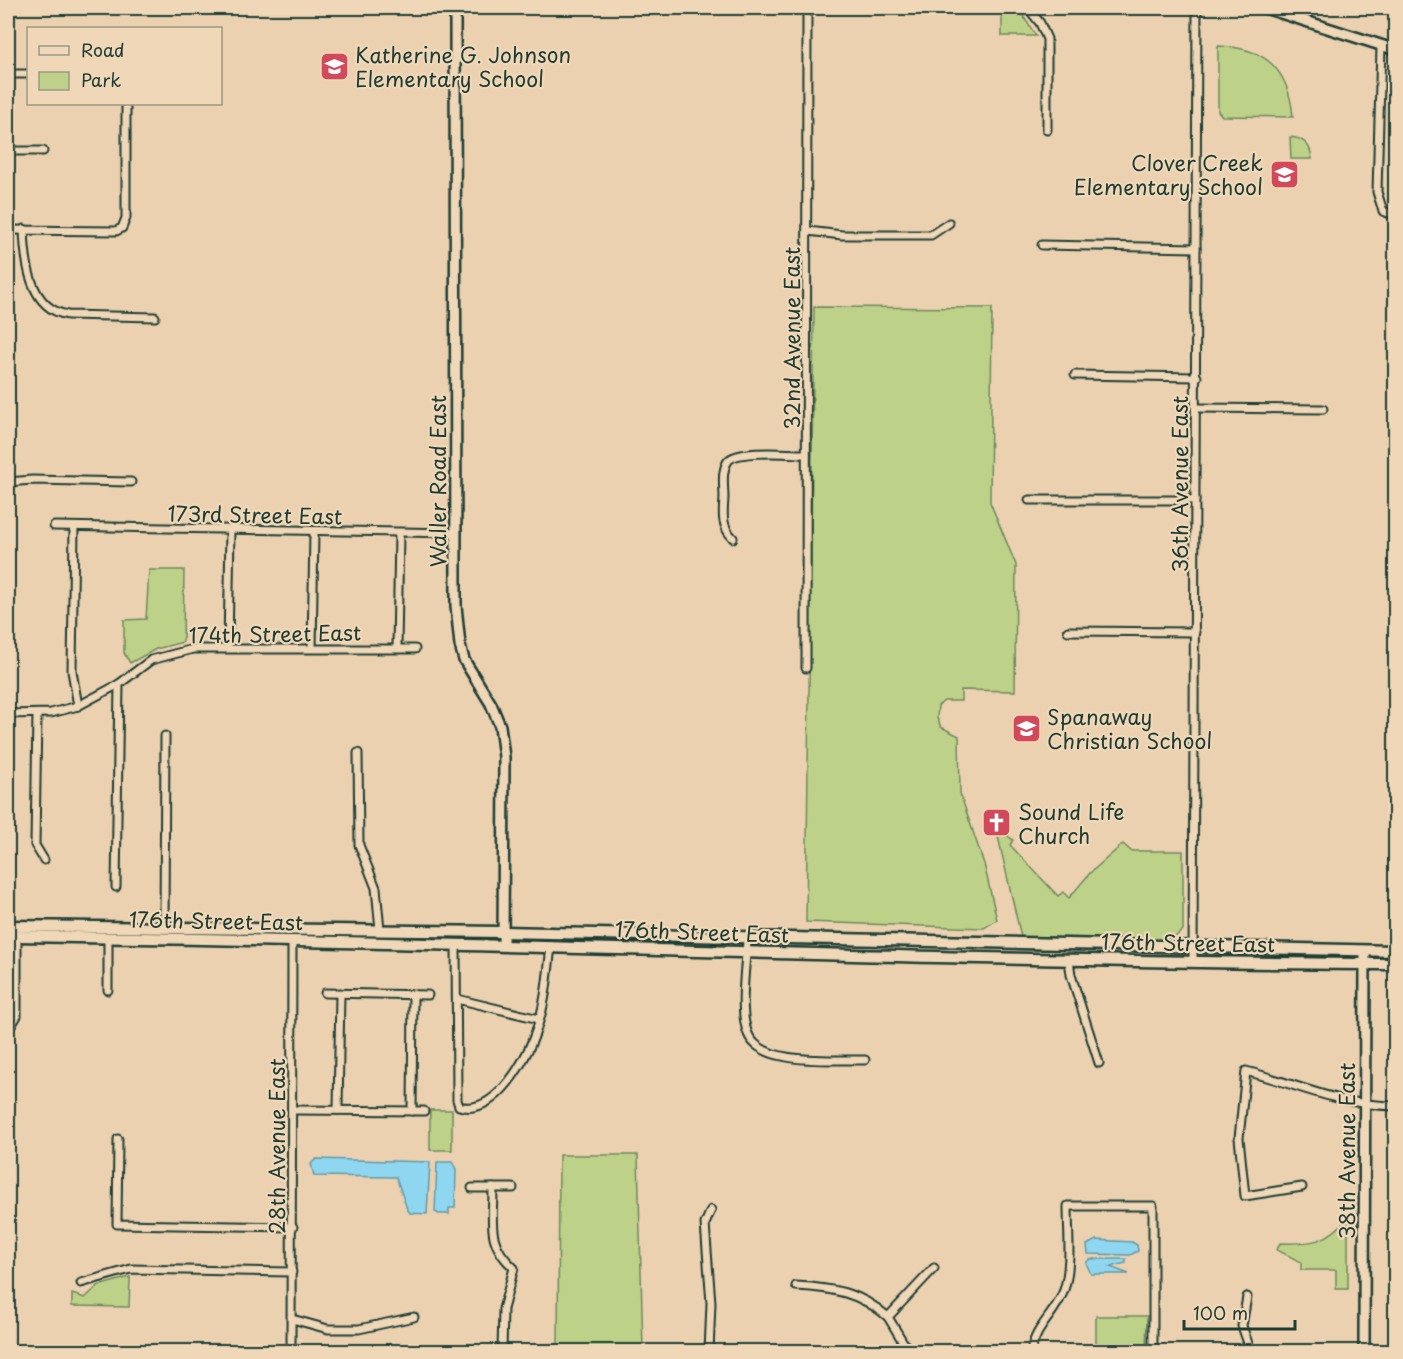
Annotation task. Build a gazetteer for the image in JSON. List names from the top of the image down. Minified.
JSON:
{"streets":{"main road":["176th Street East"],"street":["32nd Avenue East","Waller Road East","36th Avenue East","173rd Street East","174th Street East","28th Avenue East","38th Avenue East"]},"crossings":[["Waller Road East","173rd Street East"],["Waller Road East","176th Street East"],["36th Avenue East","176th Street East"],["176th Street East","28th Avenue East"],["176th Street East","38th Avenue East"]],"places":{"school or university":["Katherine G. Johnson Elementary School","Clover Creek Elementary School","Spanaway Christian School"],"church":["Sound Life Church"]},"legend":["Road","Park"],"scale_bar":"100 m"}
